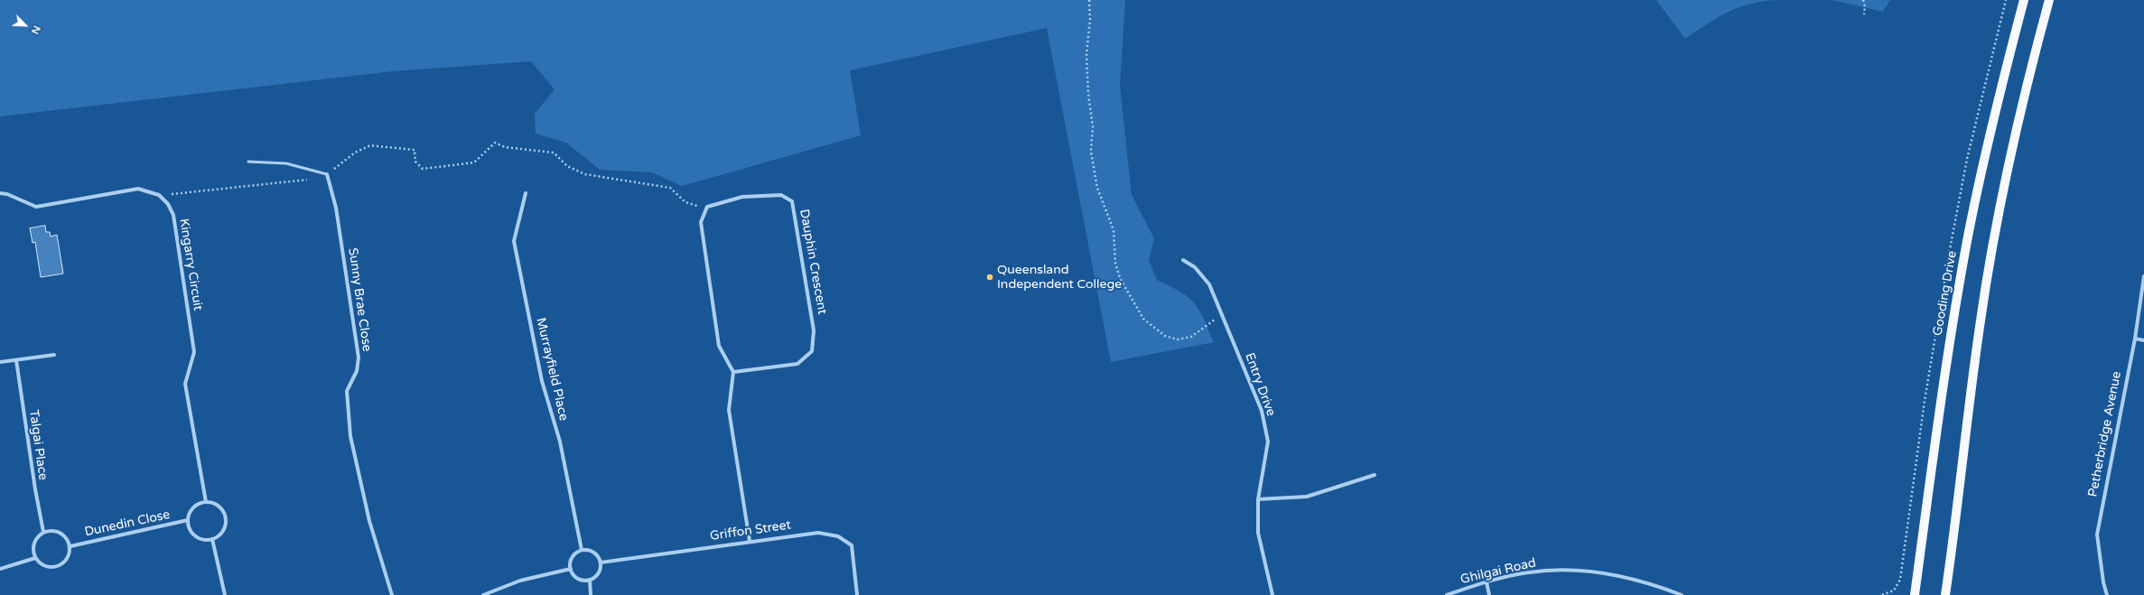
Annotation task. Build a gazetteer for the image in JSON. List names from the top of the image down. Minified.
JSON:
{"streets":{"main road":["Gooding Drive"],"street":["Dauphin Crescent","Kingarry Circuit","Sunny Brae Close","Murrayfield Place","Entry Drive","Petherbridge Avenue","Talgai Place","Dunedin Close","Griffon Street","Ghilgai Road"]},"crossings":[["Kingarry Circuit","Dunedin Close"],["Murrayfield Place","Griffon Street"],["Talgai Place","Dunedin Close"]],"places":["Queensland Independent College"],"north":"bottom right"}
